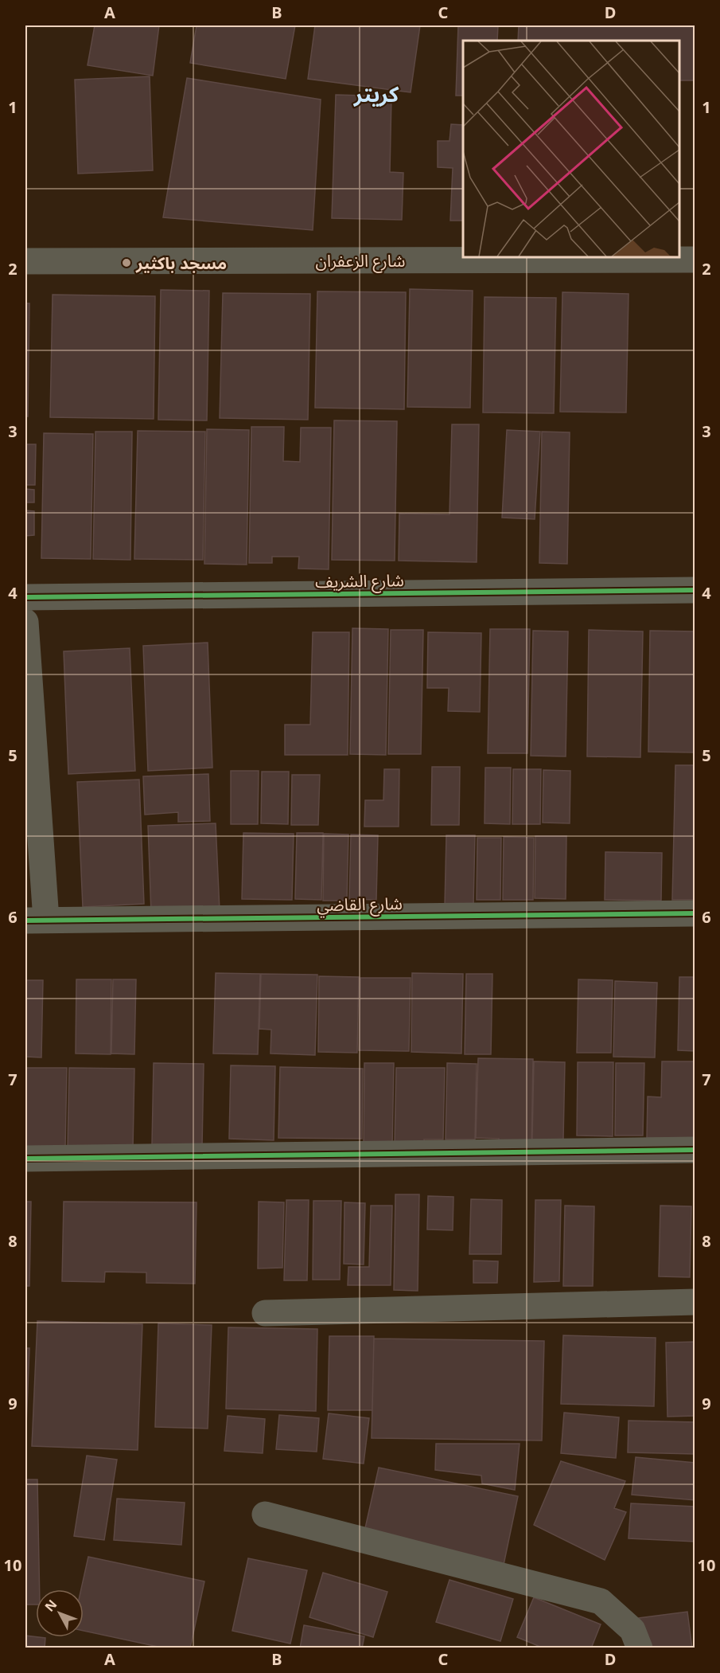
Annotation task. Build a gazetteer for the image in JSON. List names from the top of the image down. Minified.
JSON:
{"streets":{"street":["شارع الزعفران","شارع الشريف","شارع القاضي"]},"districts":["كريتر"],"places":["مسجد باكثير"],"north":"top left","grid":{"columns":["A","B","C","D"],"rows":["1","2","3","4","5","6","7","8","9","10"]}}
